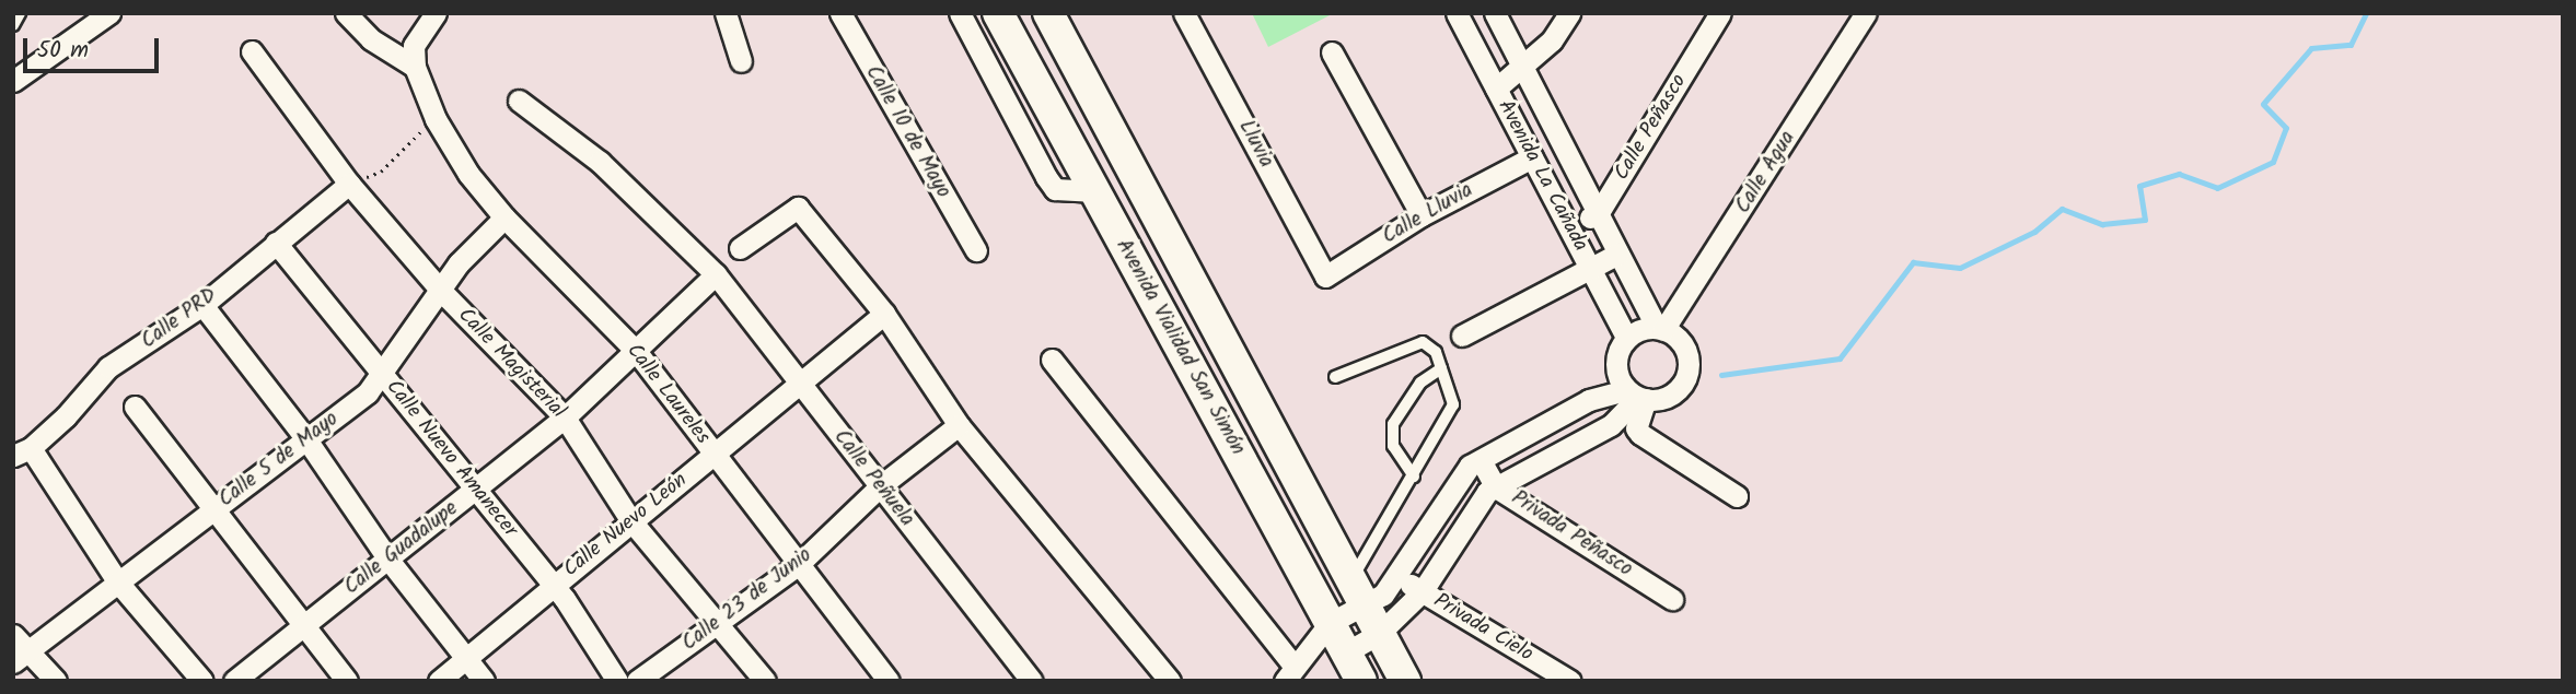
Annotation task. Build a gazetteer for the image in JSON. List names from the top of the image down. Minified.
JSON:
{"streets":{"main road":["Avenida Vialidad San Simón"],"street":["Calle Peñasco","Calle 10 de Mayo","Lluvia","Calle Agua","Avenida La Cañada","Calle Lluvia","Calle PRD","Calle Magisterial","Calle Laureles","Calle Nuevo Amanecer","Calle 5 de Mayo","Calle Peñuela","Calle Nuevo León","Privada Peñasco","Calle Guadalupe","Calle 23 de Junio","Privada Cielo"]},"crossings":[["Calle Peñasco","Avenida La Cañada"],["Lluvia","Calle Lluvia"],["Calle Agua","Avenida La Cañada"],["Avenida La Cañada","Calle Lluvia"],["Calle PRD","Calle Magisterial"],["Calle PRD","Calle Nuevo Amanecer"],["Calle Magisterial","Calle 5 de Mayo"],["Calle Magisterial","Calle Nuevo León"],["Calle Magisterial","Calle Guadalupe"],["Calle Magisterial","Calle 23 de Junio"],["Calle Laureles","Calle 5 de Mayo"],["Calle Laureles","Calle Nuevo León"],["Calle Laureles","Calle Guadalupe"],["Calle Laureles","Calle 23 de Junio"],["Calle Nuevo Amanecer","Calle 5 de Mayo"],["Calle Nuevo Amanecer","Calle Nuevo León"],["Calle Nuevo Amanecer","Calle Guadalupe"],["Calle Peñuela","Calle Nuevo León"],["Calle Peñuela","Calle Guadalupe"],["Calle Peñuela","Calle 23 de Junio"]],"scale_bar":"50 m"}
